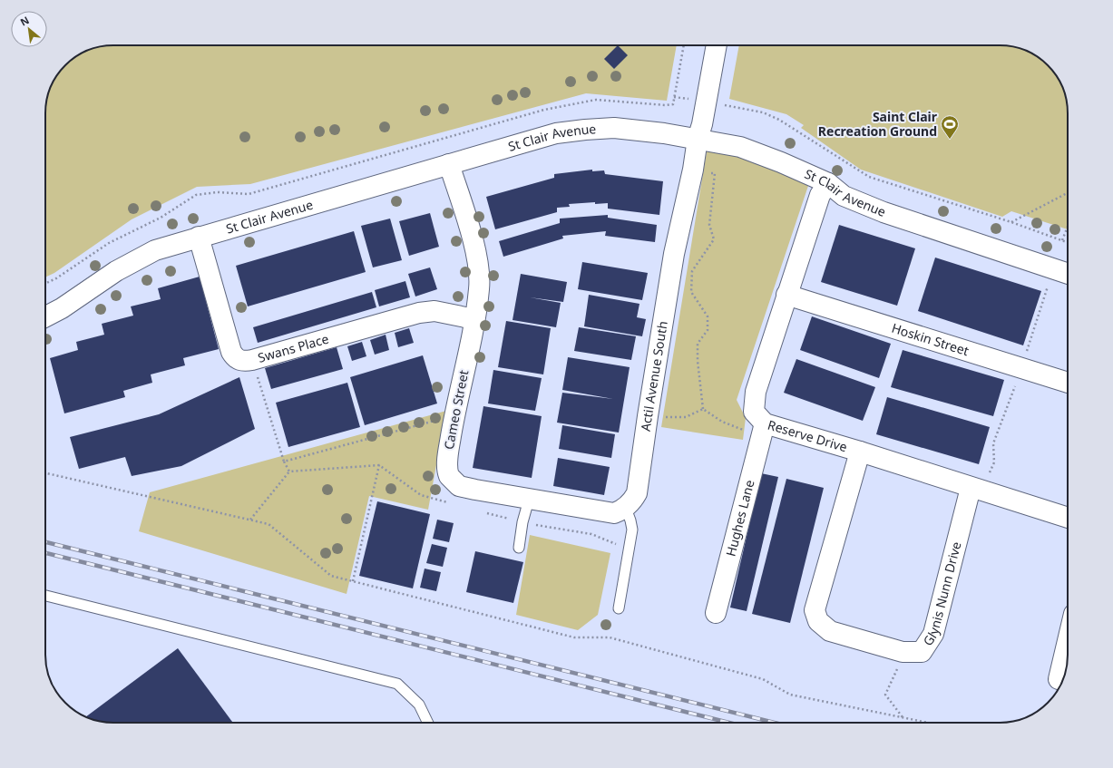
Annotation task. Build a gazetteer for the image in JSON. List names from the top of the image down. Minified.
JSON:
{"streets":{"street":["St Clair Avenue","Hoskin Street","Swans Place","Actil Avenue South","Cameo Street","Reserve Drive","Hughes Lane","Glynis Nunn Drive"]},"crossings":[["St Clair Avenue","Swans Place"],["St Clair Avenue","Actil Avenue South"],["St Clair Avenue","Cameo Street"],["St Clair Avenue","Reserve Drive"],["Hoskin Street","Reserve Drive"],["Swans Place","Cameo Street"],["Actil Avenue South","Cameo Street"],["Reserve Drive","Hughes Lane"],["Reserve Drive","Glynis Nunn Drive"]],"places":{"sports":["Saint Clair Recreation Ground"]},"north":"top left"}
